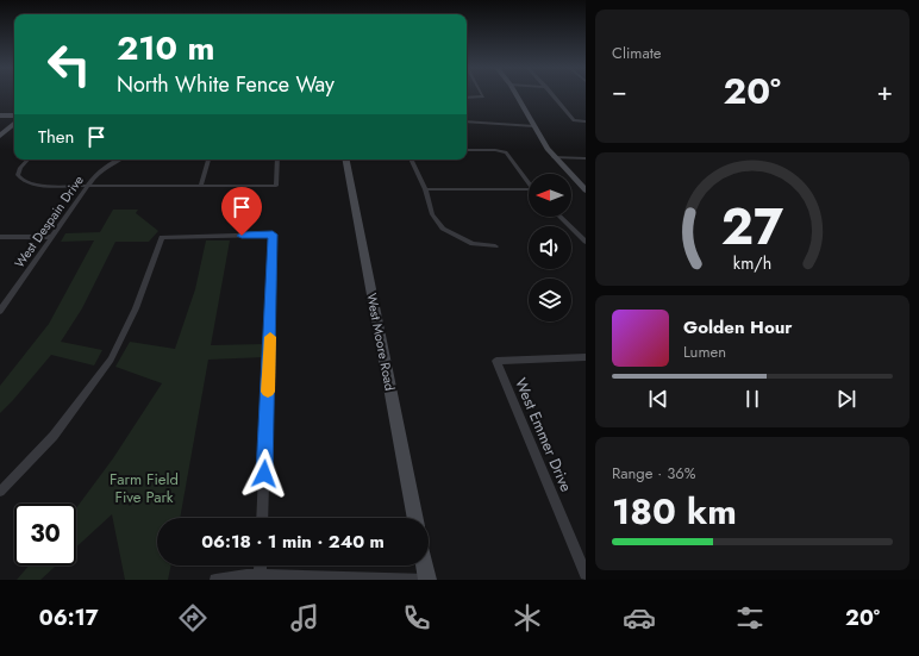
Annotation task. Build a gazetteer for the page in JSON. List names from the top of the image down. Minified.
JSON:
{"streets":{"street":["West Despain Drive","West Moore Road","West Emmer Drive"]},"parks":["Farm Field Five Park"],"north":"left","page":{"tile":["Climate",["Range · 36%","180 km"]],"turn":["210 m","North White Fence Way"],"heat":["−","20°","+"],"then":"Then","song":["Golden Hour","Lumen"],"limit":"30","trip":"06:18 · 1 min · 240 m","tabs":["06:17","20°"],"gauge":["27","km/h"]}}
